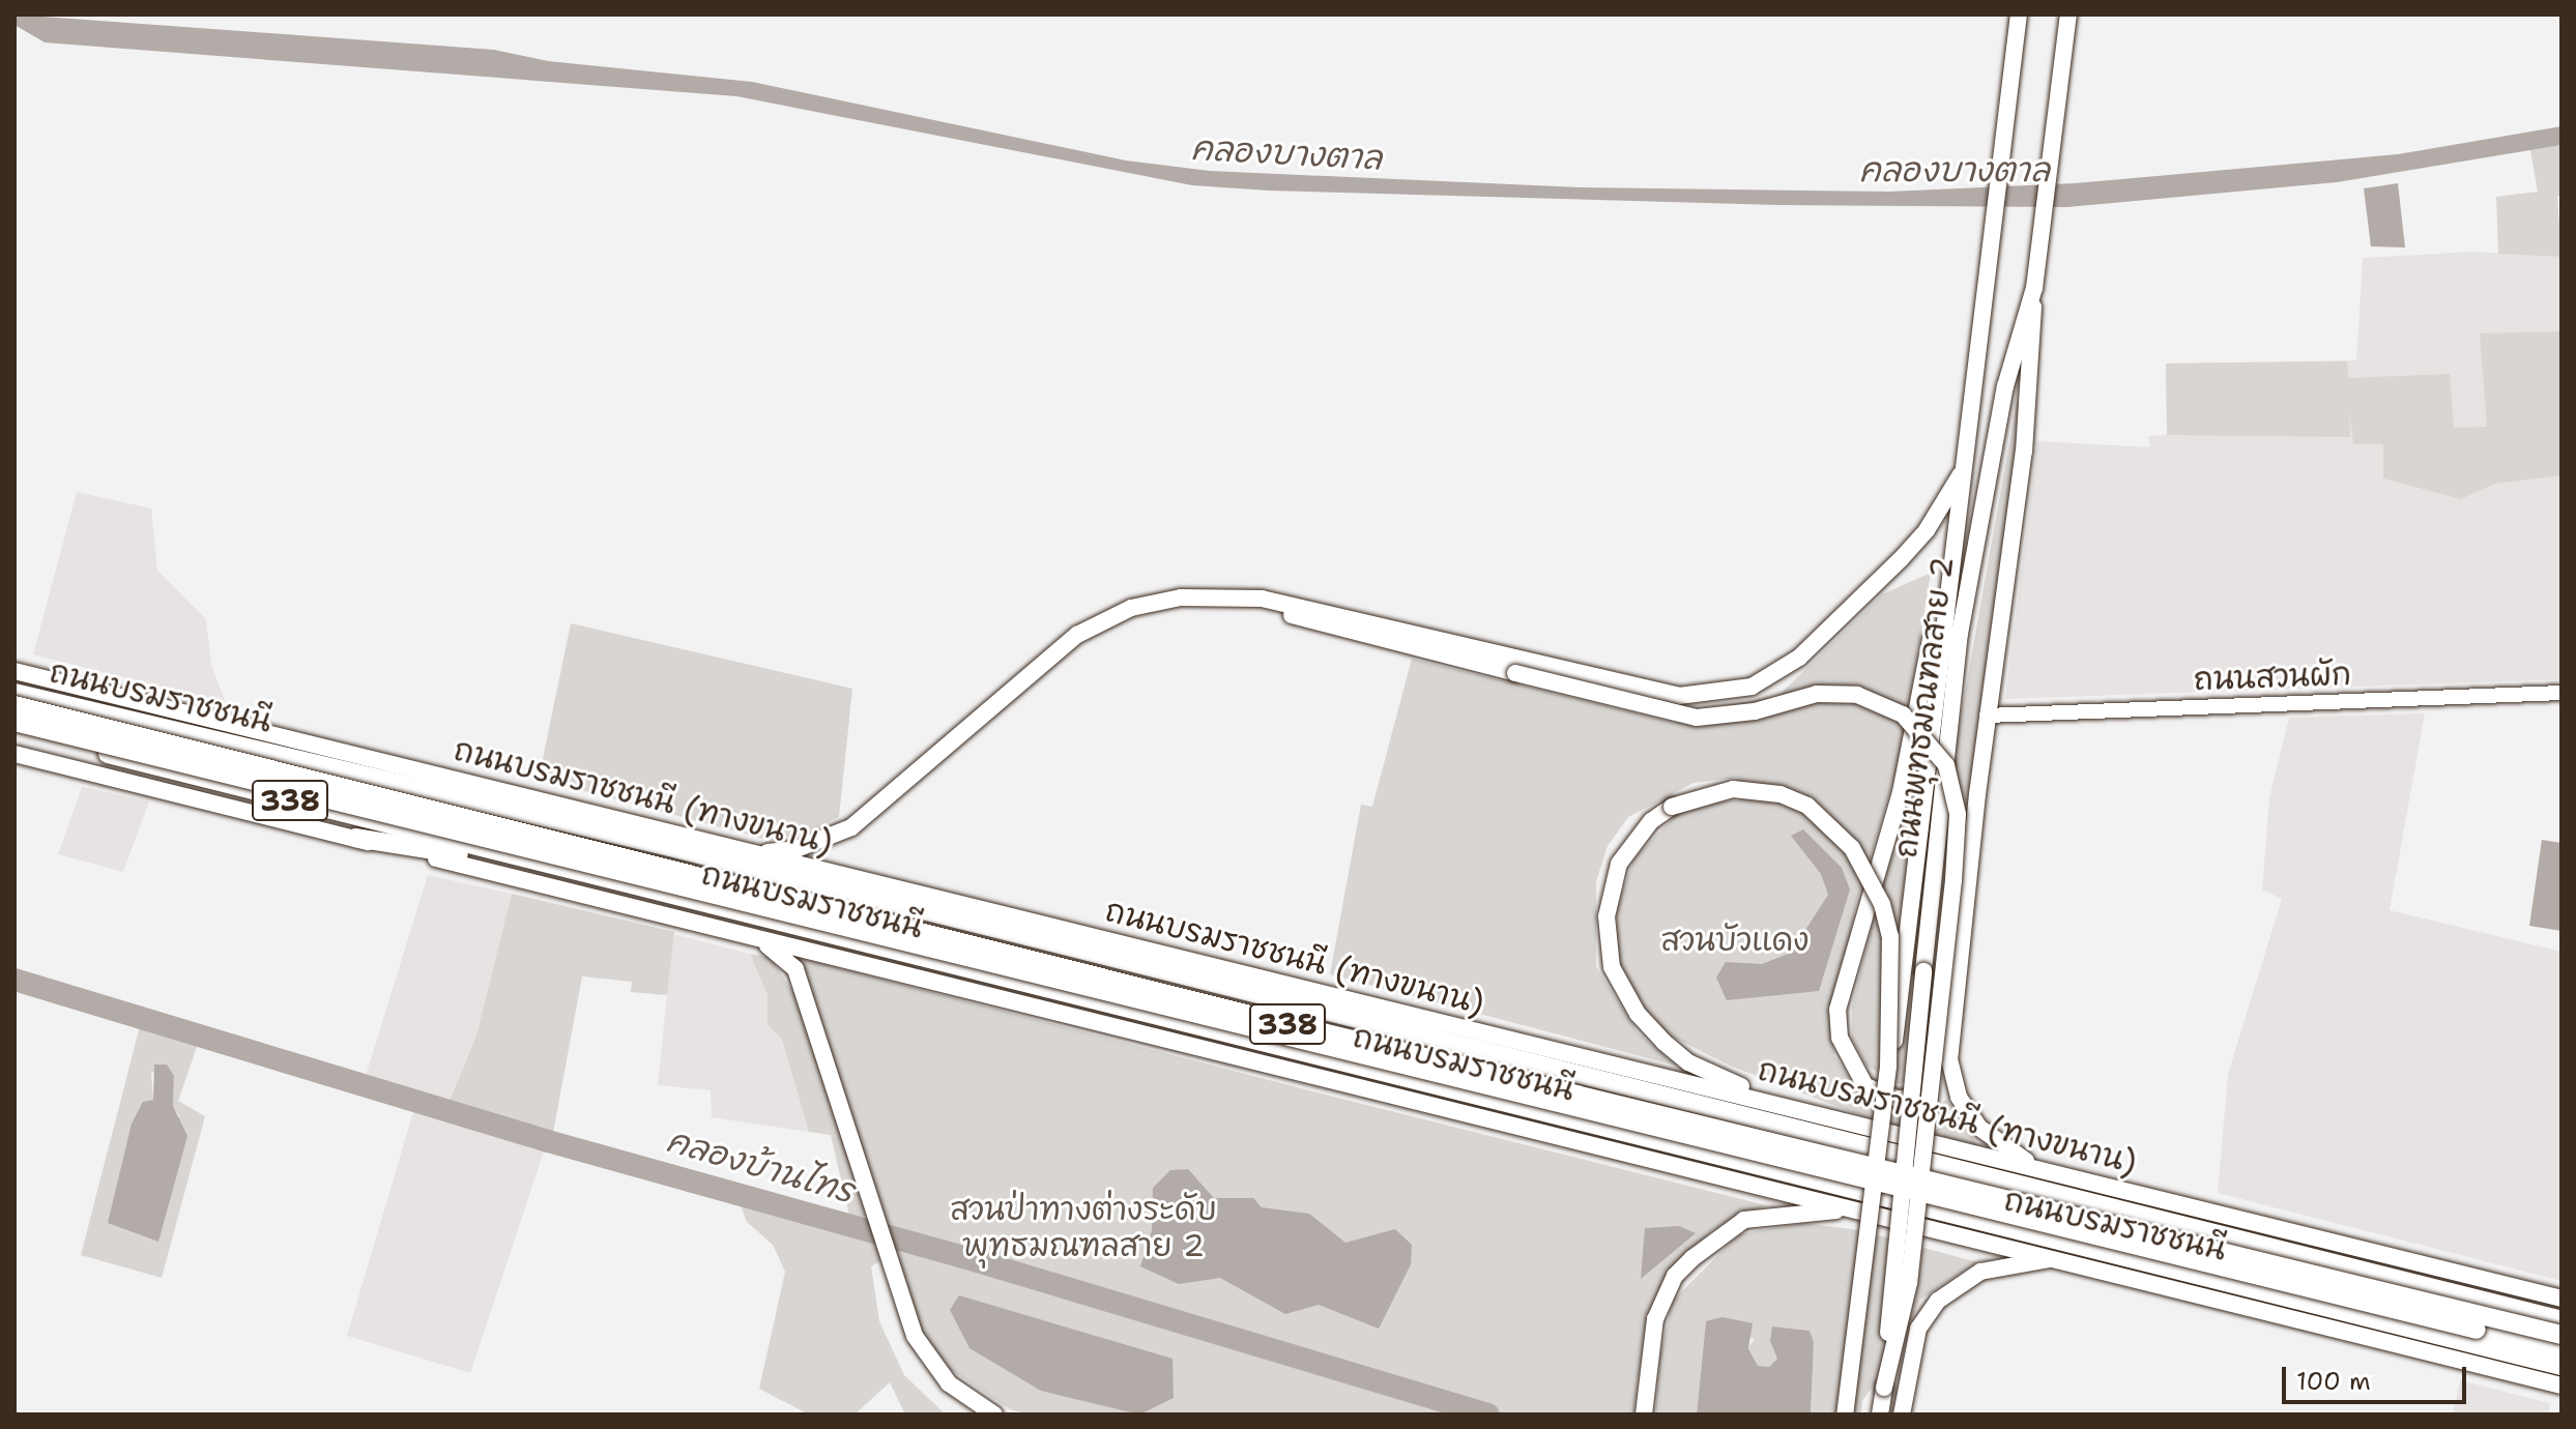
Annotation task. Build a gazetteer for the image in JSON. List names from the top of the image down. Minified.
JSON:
{"streets":{"main road":["ถนนบรมราชชนนี","ถนนพุทธมณฑลสาย 2","ถนนบรมราชชนนี (ทางขนาน)","338"],"street":["ถนนสวนผัก"]},"water":["คลองบางตาล","คลองบ้านไทร"],"parks":["สวนบัวแดง","สวนป่าทางต่างระดับ พุทธมณฑลสาย 2"],"scale_bar":"100 m"}
